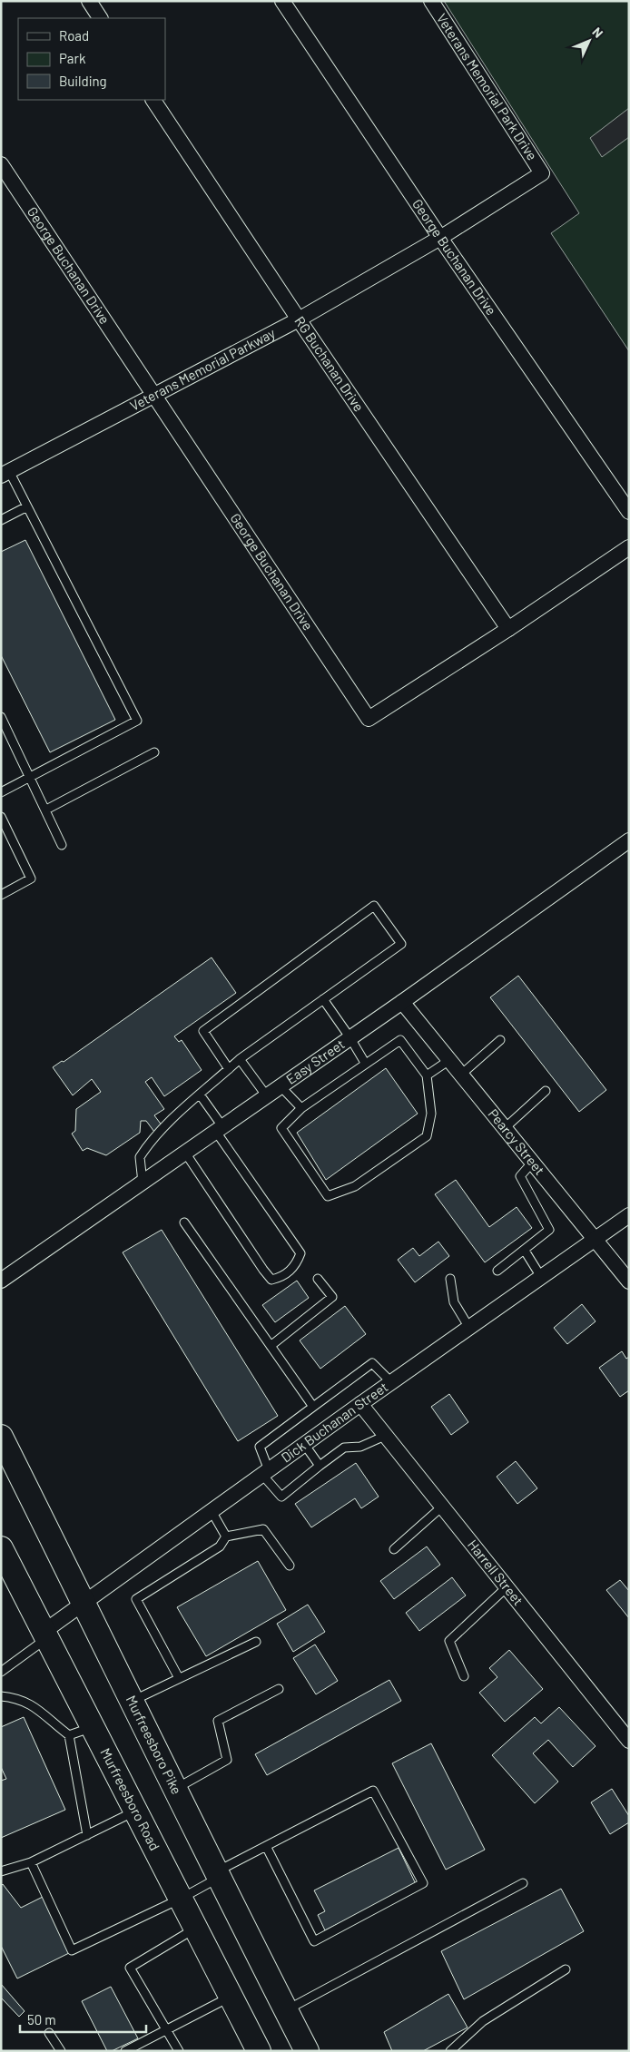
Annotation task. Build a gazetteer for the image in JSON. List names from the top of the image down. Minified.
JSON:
{"streets":{"main road":["Murfreesboro Pike","Murfreesboro Road"],"street":["Veterans Memorial Park Drive","George Buchanan Drive","RG Buchanan Drive","Veterans Memorial Parkway","Easy Street","Pearcy Street","Dick Buchanan Street","Harrell Street"]},"crossings":[["Veterans Memorial Park Drive","Veterans Memorial Parkway"],["George Buchanan Drive","RG Buchanan Drive"],["George Buchanan Drive","Veterans Memorial Parkway"],["RG Buchanan Drive","Veterans Memorial Parkway"],["Easy Street","Pearcy Street"],["Pearcy Street","Dick Buchanan Street"],["Dick Buchanan Street","Harrell Street"],["Dick Buchanan Street","Murfreesboro Pike"],["Dick Buchanan Street","Murfreesboro Road"]],"legend":["Road","Park","Building"],"scale_bar":"50 m","north":"top right"}
